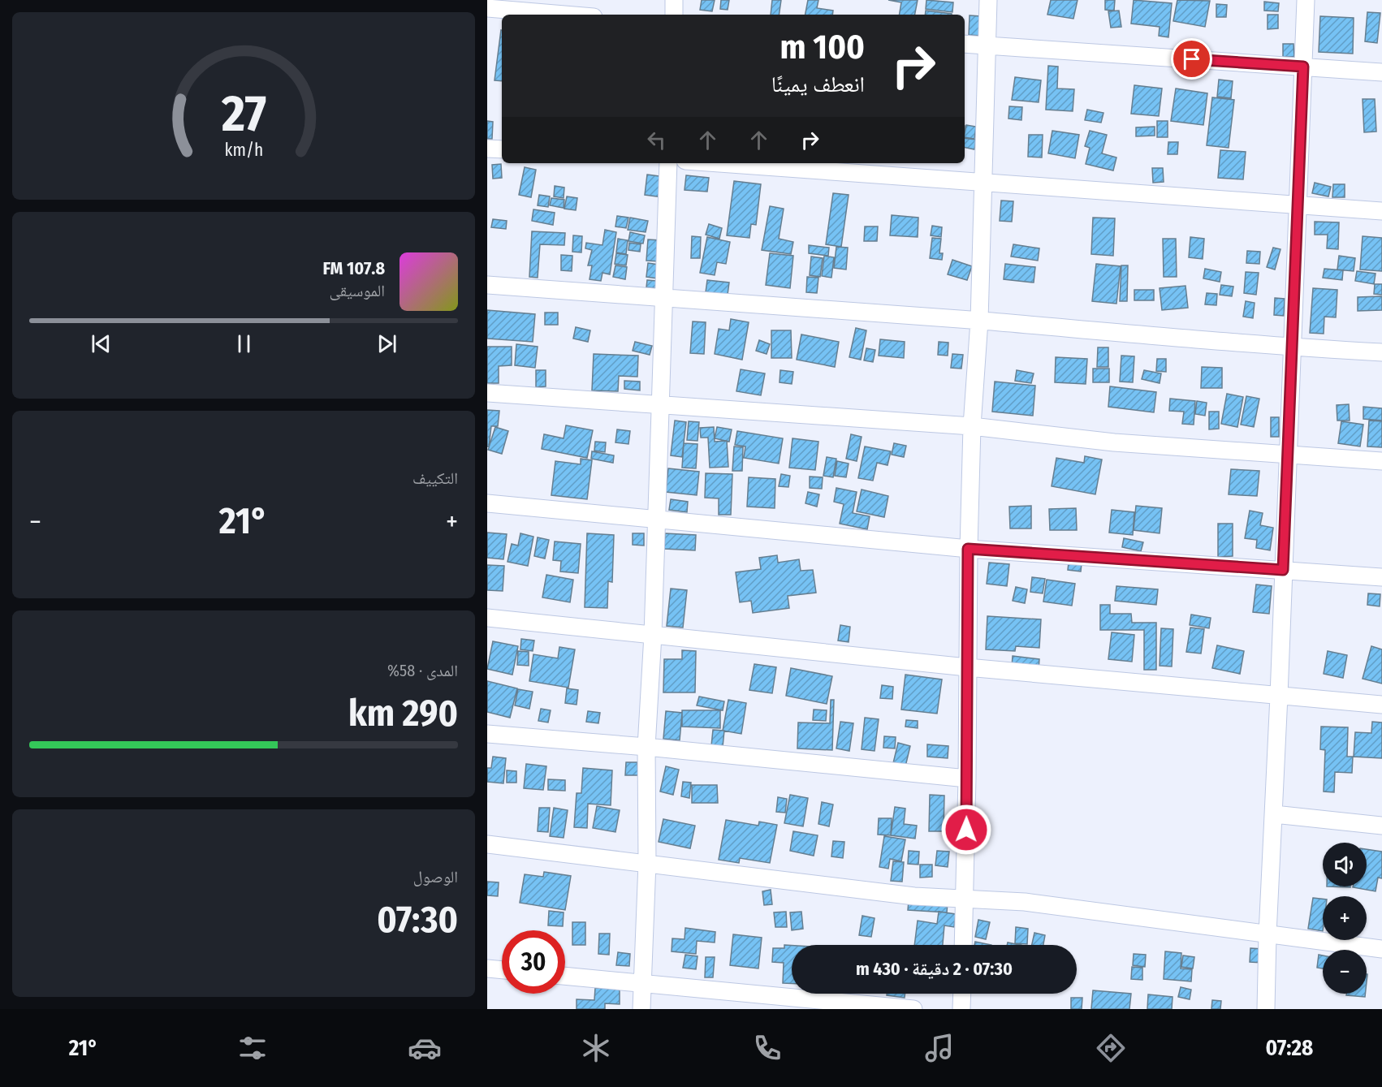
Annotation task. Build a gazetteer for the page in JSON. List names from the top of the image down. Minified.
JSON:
{"page":{"turn":["100 m","انعطف يمينًا"],"song":["107.8 FM","الموسيقى"],"tile":["التكييف",["المدى · 58%","290 km"],["الوصول","07:30"]],"heat":["−","21°","+"],"map_buttons":["+","−"],"limit":"30","trip":"07:30 · 2 دقيقة · 430 m","tabs":["07:28","21°"],"gauge":["27","km/h"]}}
